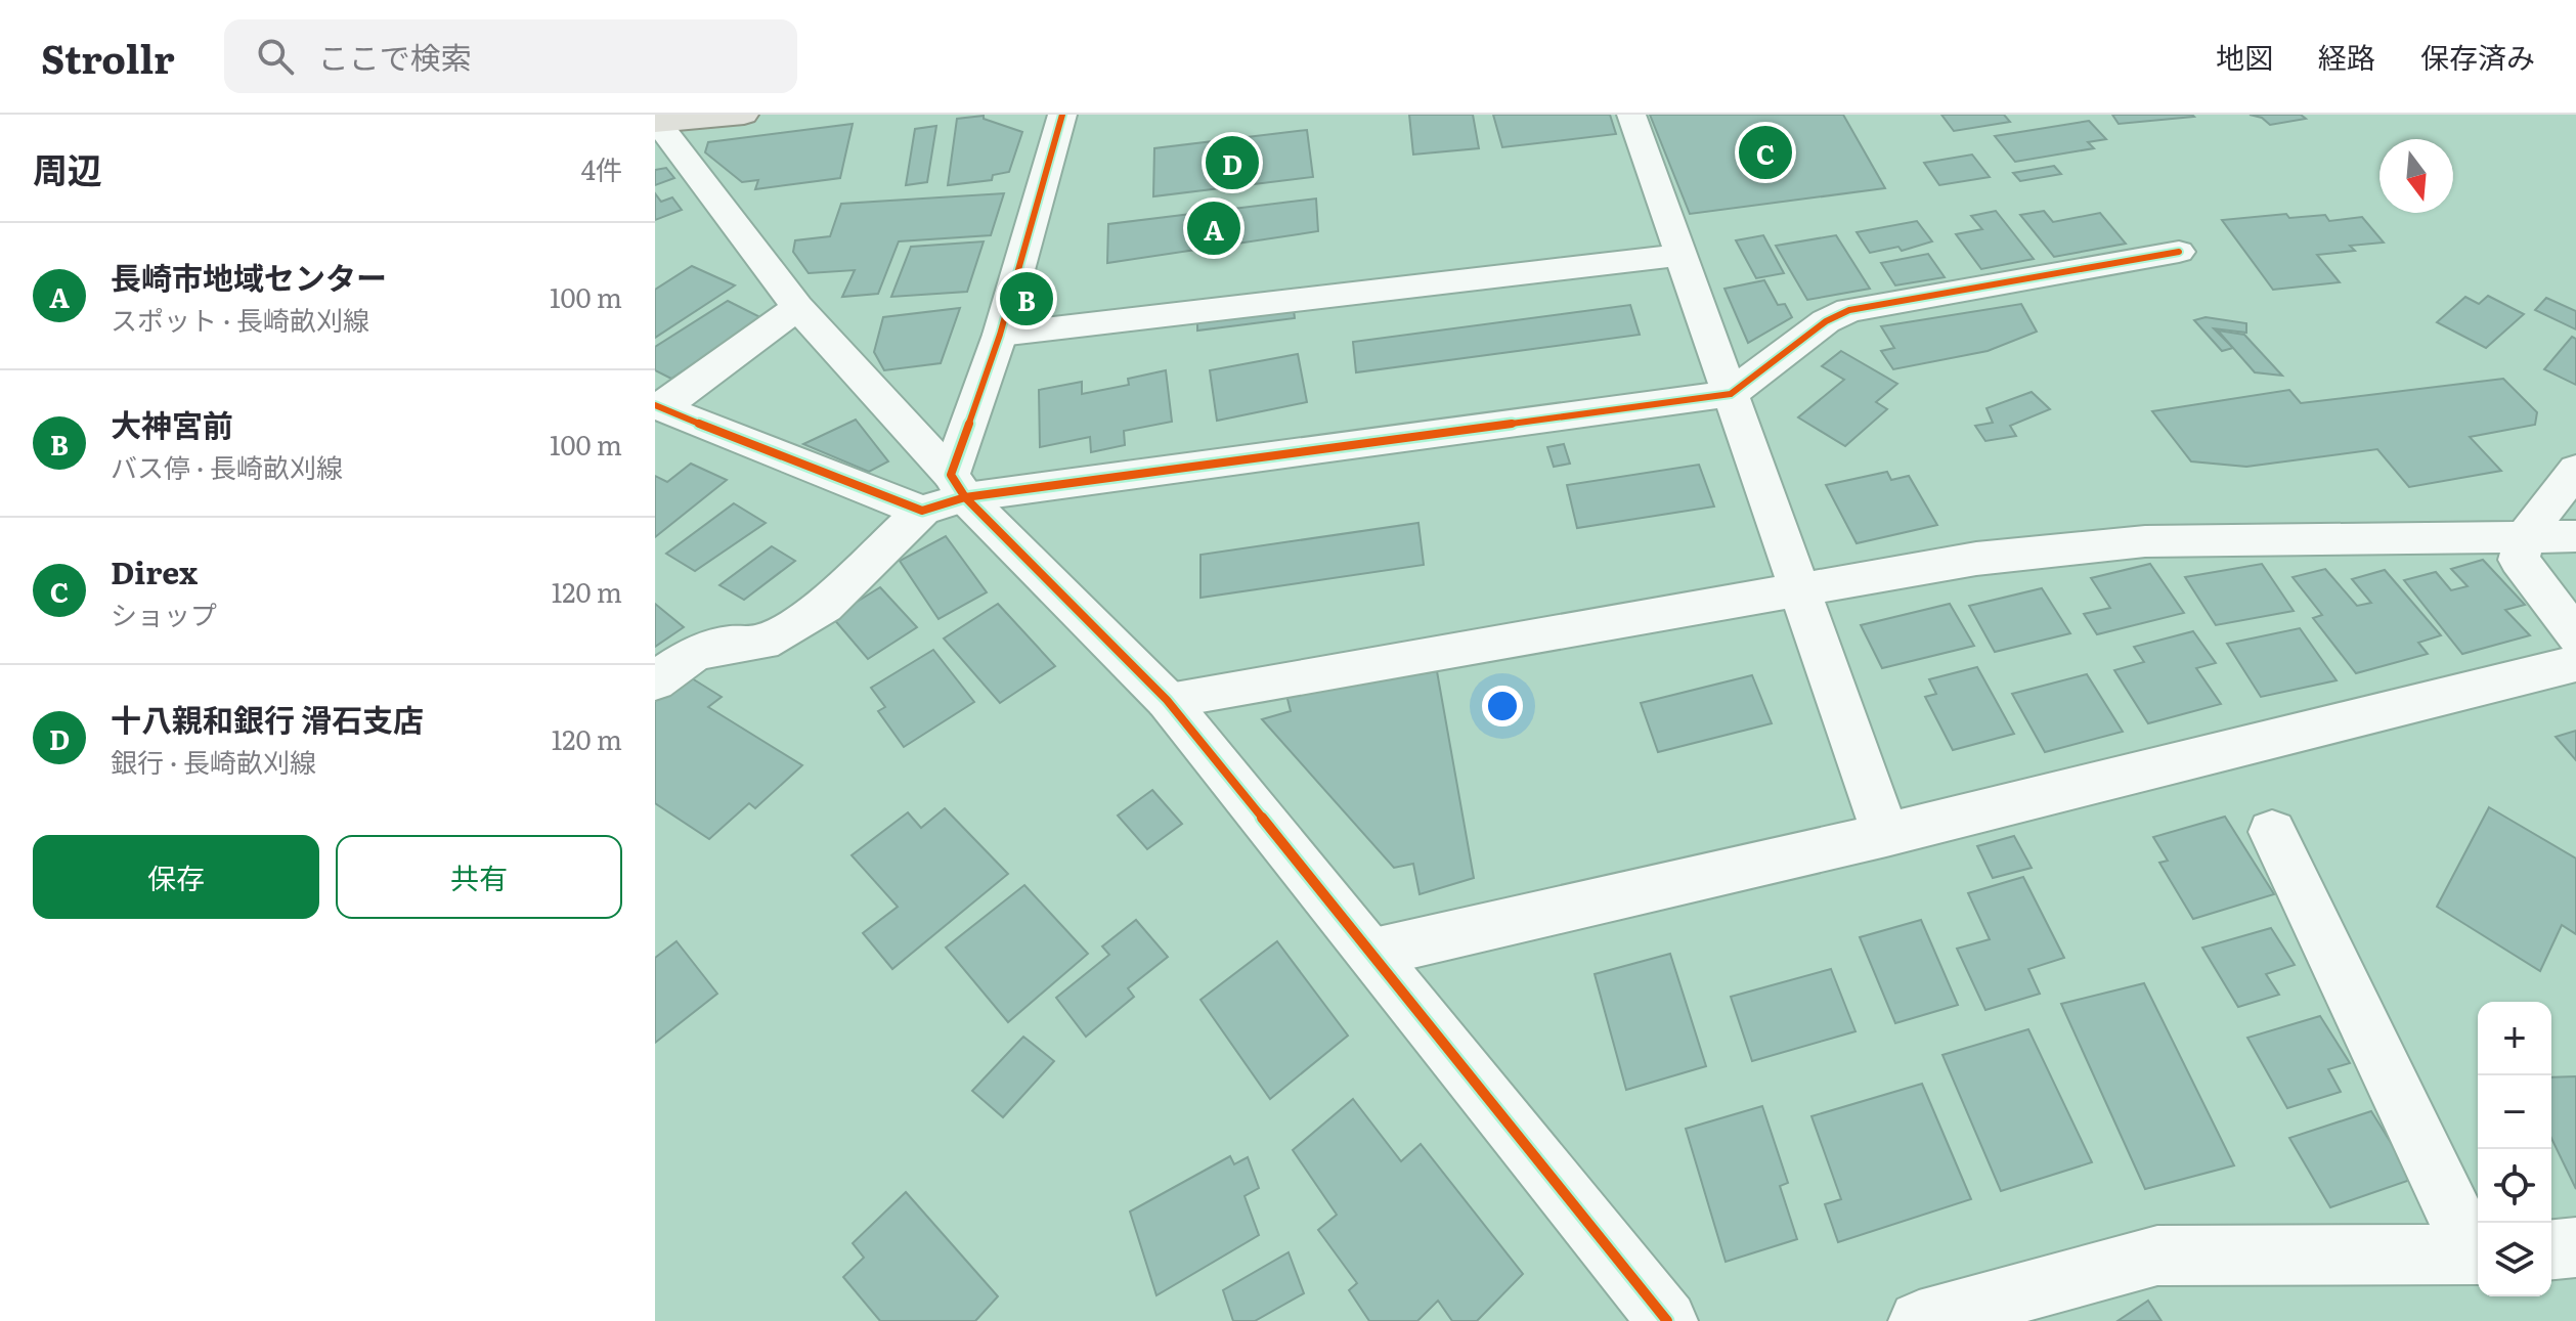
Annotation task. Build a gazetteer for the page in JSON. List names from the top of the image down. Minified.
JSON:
{"north":"bottom","page":{"header":"Strollr","search":"ここで検索","nav":["地図","経路","保存済み"],"heading":["周辺","4件"],"pins":["C","D","A","B"],"list":[{"mark":"A","name":"長崎市地域センター","note":"スポット · 長崎畝刈線","value":"100 m"},{"mark":"B","name":"大神宮前","note":"バス停 · 長崎畝刈線","value":"100 m"},{"mark":"C","name":"Direx","note":"ショップ","value":"120 m"},{"mark":"D","name":"十八親和銀行 滑石支店","note":"銀行 · 長崎畝刈線","value":"120 m"}],"buttons":["保存","共有"],"map_buttons":["+","−"]}}
